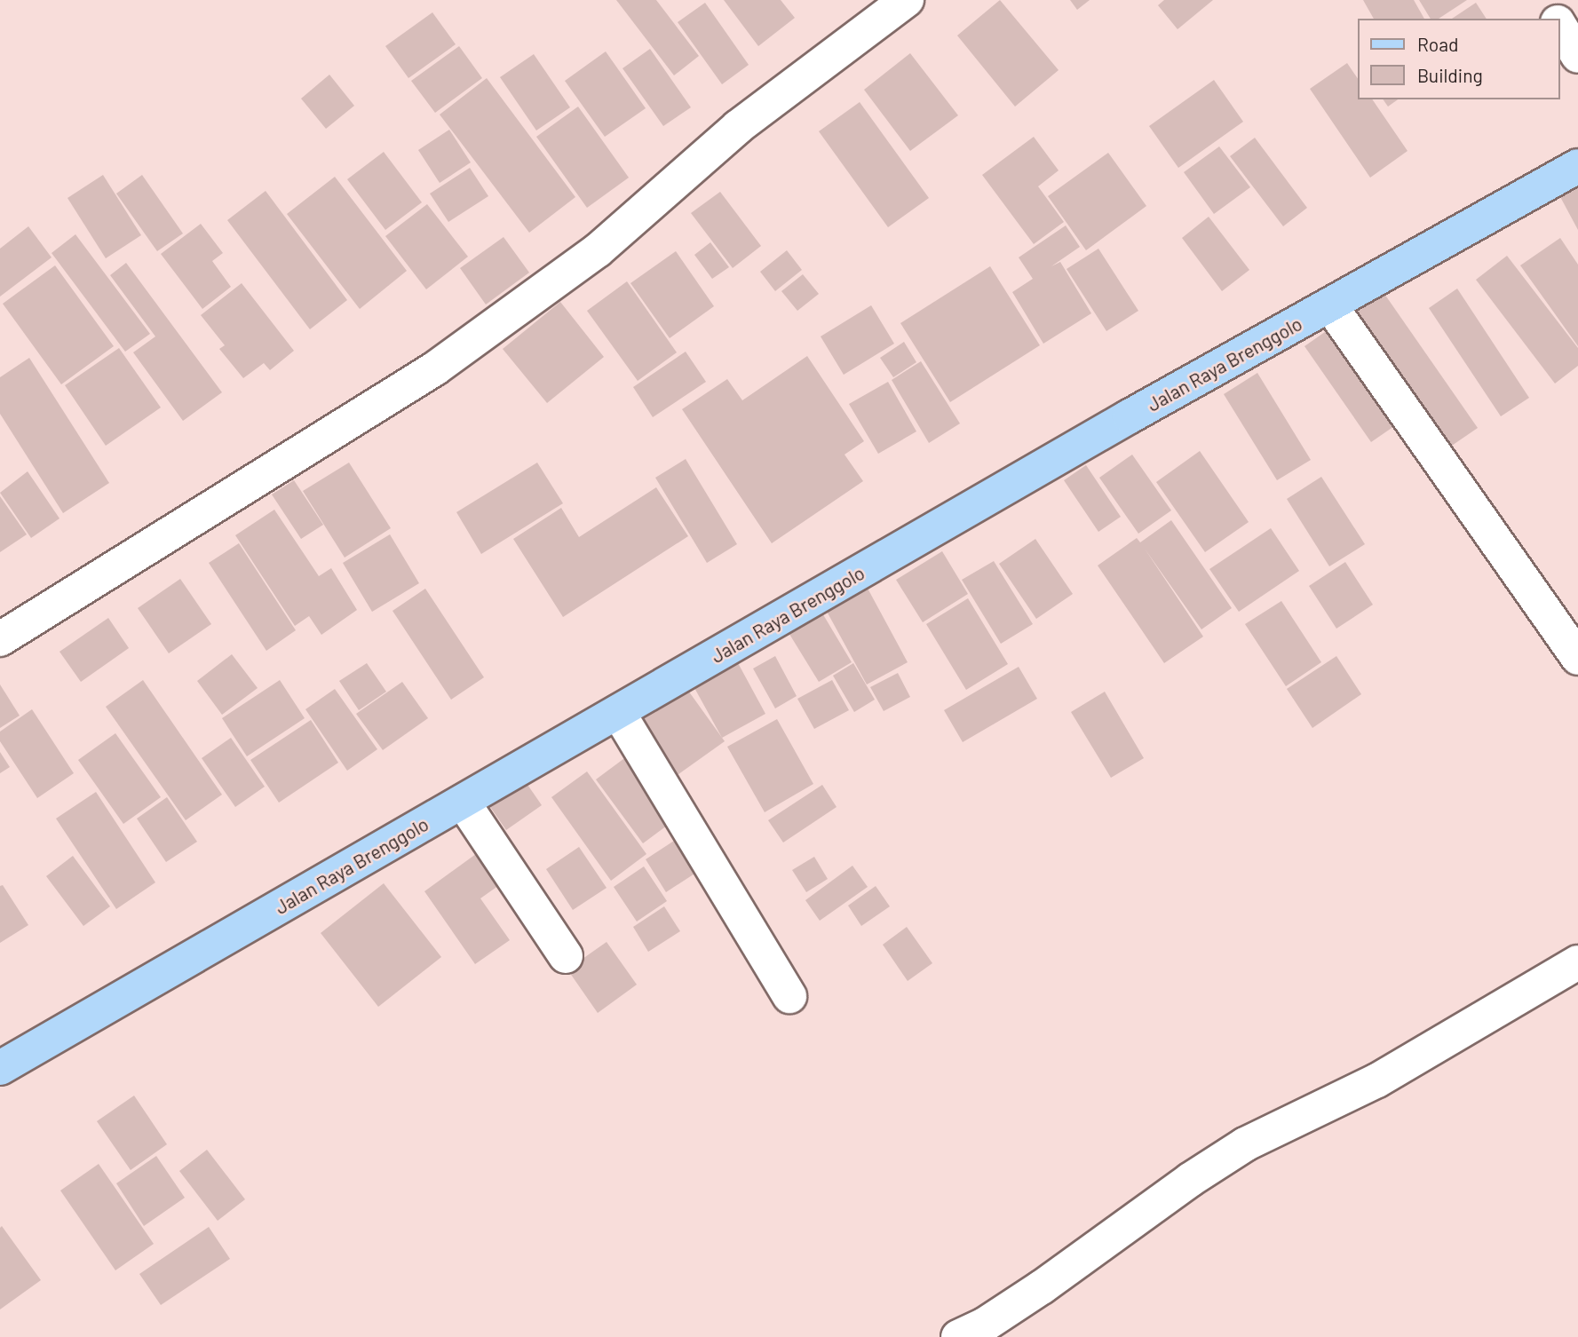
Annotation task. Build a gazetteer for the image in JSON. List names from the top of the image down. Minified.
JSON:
{"streets":{"main road":["Jalan Raya Brenggolo"]},"legend":["Road","Building"]}
